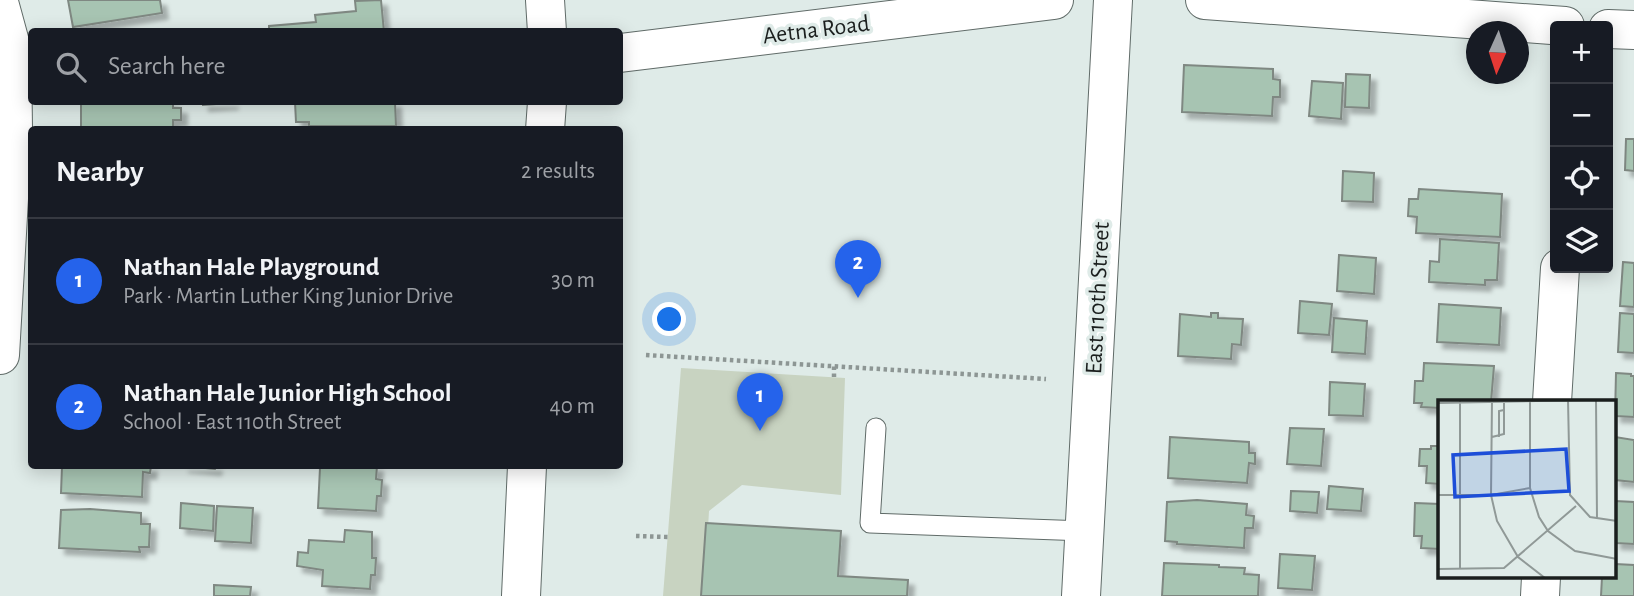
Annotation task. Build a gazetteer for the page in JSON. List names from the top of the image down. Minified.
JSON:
{"streets":{"street":["Aetna Road","East 110th Street"]},"north":"bottom","page":{"map_buttons":["+","−"],"search":"Search here","heading":["Nearby","2 results"],"list":[{"mark":"1","name":"Nathan Hale Playground","note":"Park · Martin Luther King Junior Drive","value":"30 m"},{"mark":"2","name":"Nathan Hale Junior High School","note":"School · East 110th Street","value":"40 m"}],"pins":["2","1"]}}
